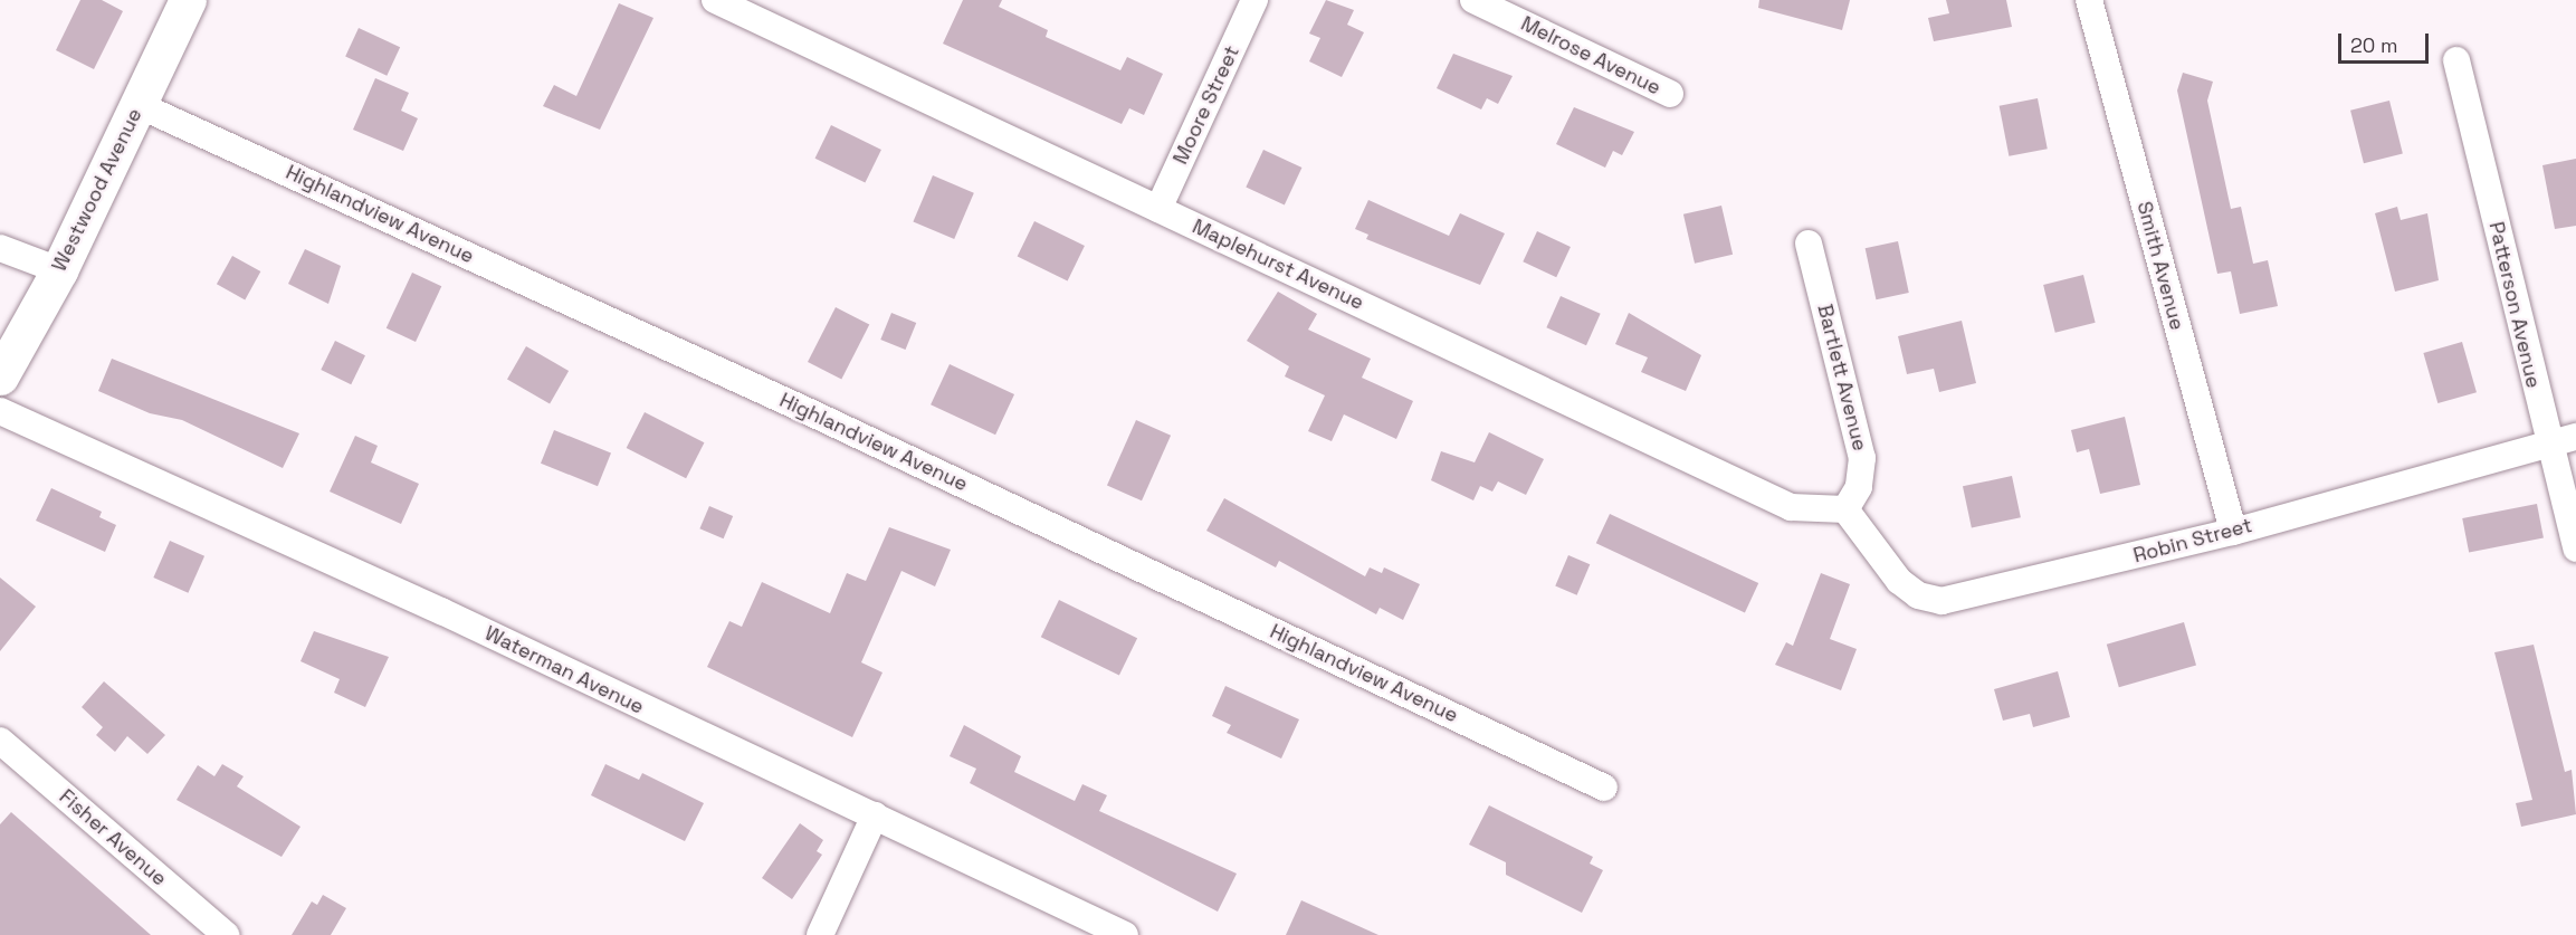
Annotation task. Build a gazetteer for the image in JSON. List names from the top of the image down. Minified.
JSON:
{"streets":{"street":["Melrose Avenue","Moore Street","Westwood Avenue","Highlandview Avenue","Maplehurst Avenue","Smith Avenue","Patterson Avenue","Bartlett Avenue","Robin Street","Waterman Avenue","Fisher Avenue"]},"crossings":[["Moore Street","Maplehurst Avenue"],["Westwood Avenue","Highlandview Avenue"],["Maplehurst Avenue","Bartlett Avenue"],["Maplehurst Avenue","Robin Street"],["Smith Avenue","Robin Street"],["Patterson Avenue","Robin Street"],["Bartlett Avenue","Robin Street"]],"scale_bar":"20 m"}
